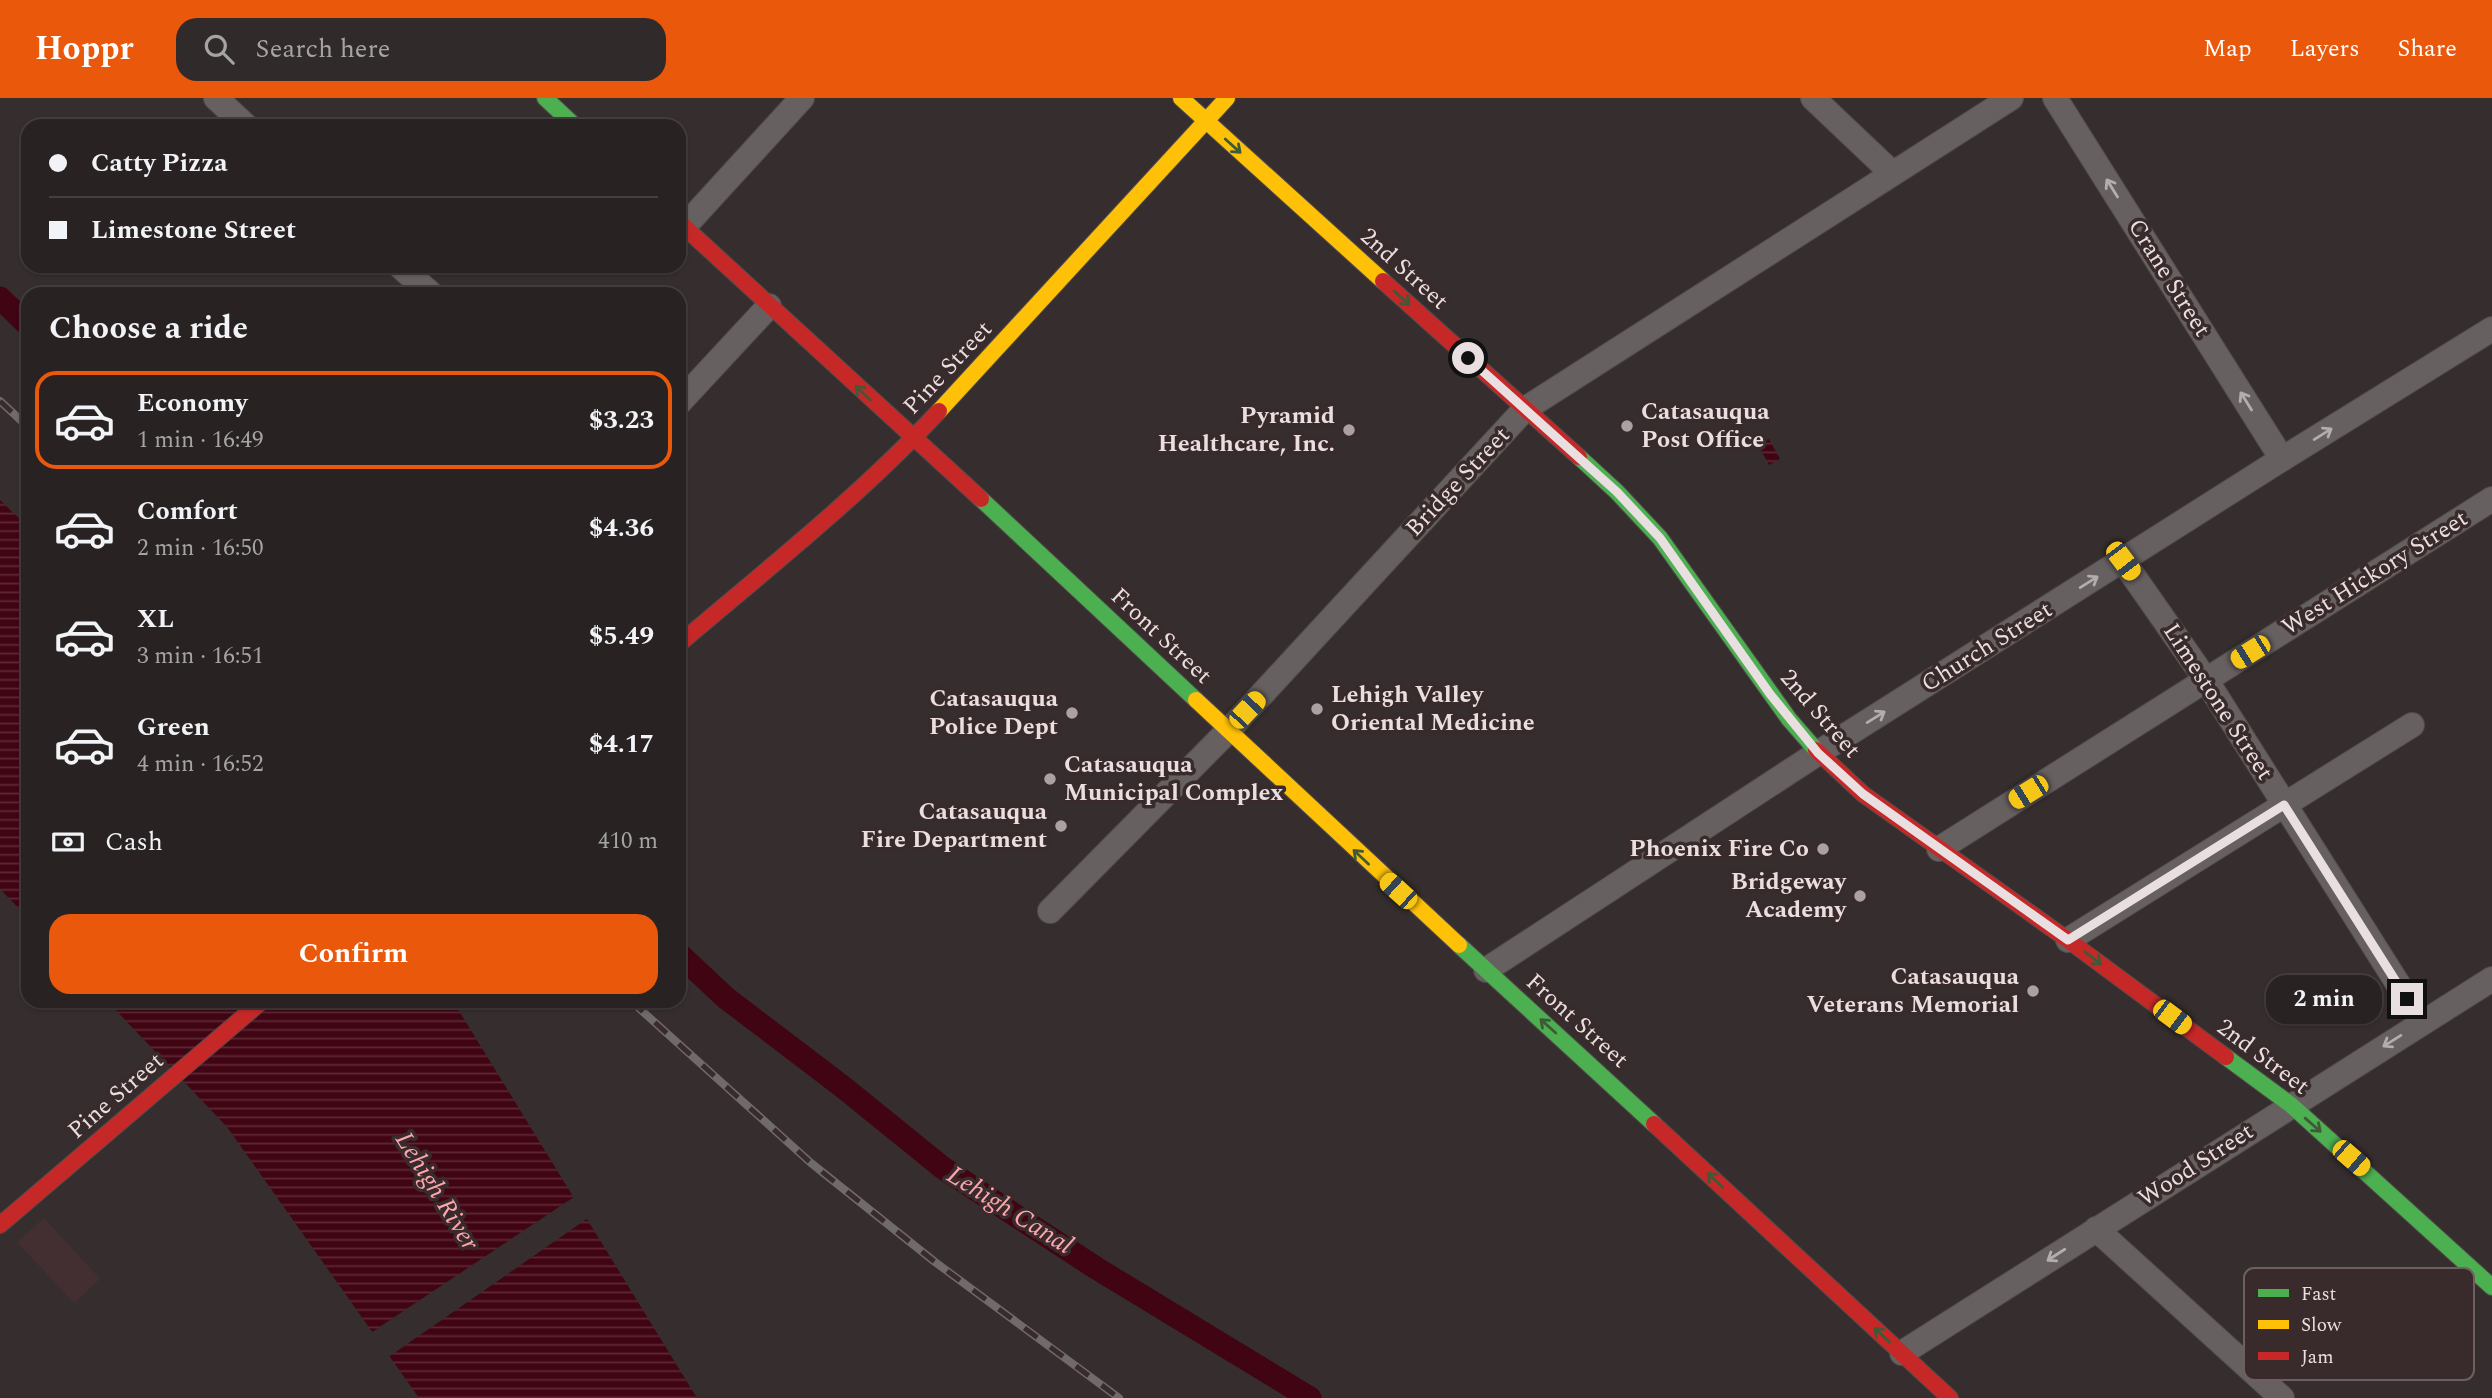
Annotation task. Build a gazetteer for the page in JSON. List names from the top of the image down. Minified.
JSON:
{"streets":{"main road":["2nd Street","Pine Street","Front Street"],"street":["Crane Street","Bridge Street","West Hickory Street","Church Street","Limestone Street","Wood Street"]},"crossings":[["2nd Street","Pine Street"],["2nd Street","Bridge Street"],["2nd Street","West Hickory Street"],["2nd Street","Church Street"],["2nd Street","Wood Street"],["Crane Street","Church Street"],["Pine Street","Front Street"],["Bridge Street","Front Street"],["West Hickory Street","Limestone Street"],["Front Street","Church Street"],["Front Street","Wood Street"],["Church Street","Limestone Street"],["Limestone Street","Wood Street"]],"one_way":["2nd Street","Crane Street","Front Street","Church Street","Wood Street"],"water":["Lehigh River","Lehigh Canal"],"places":["Catasauqua Post Office","Pyramid Healthcare, Inc.","Lehigh Valley Oriental Medicine","Catasauqua Police Dept","Catasauqua Municipal Complex","Catasauqua Fire Department","Phoenix Fire Co","Bridgeway Academy","Catasauqua Veterans Memorial"],"legend":["Fast","Slow","Jam"],"page":{"header":"Hoppr","search":"Search here","nav":["Map","Layers","Share"],"banner":["Catty Pizza","Limestone Street"],"heading":"Choose a ride","list":[{"name":"Economy","note":"1 min · 16:49","value":"$3.23"},{"name":"Comfort","note":"2 min · 16:50","value":"$4.36"},{"name":"XL","note":"3 min · 16:51","value":"$5.49"},{"name":"Green","note":"4 min · 16:52","value":"$4.17"}],"pay":["Cash","410 m"],"buttons":"Confirm","bubble":"2 min"}}
